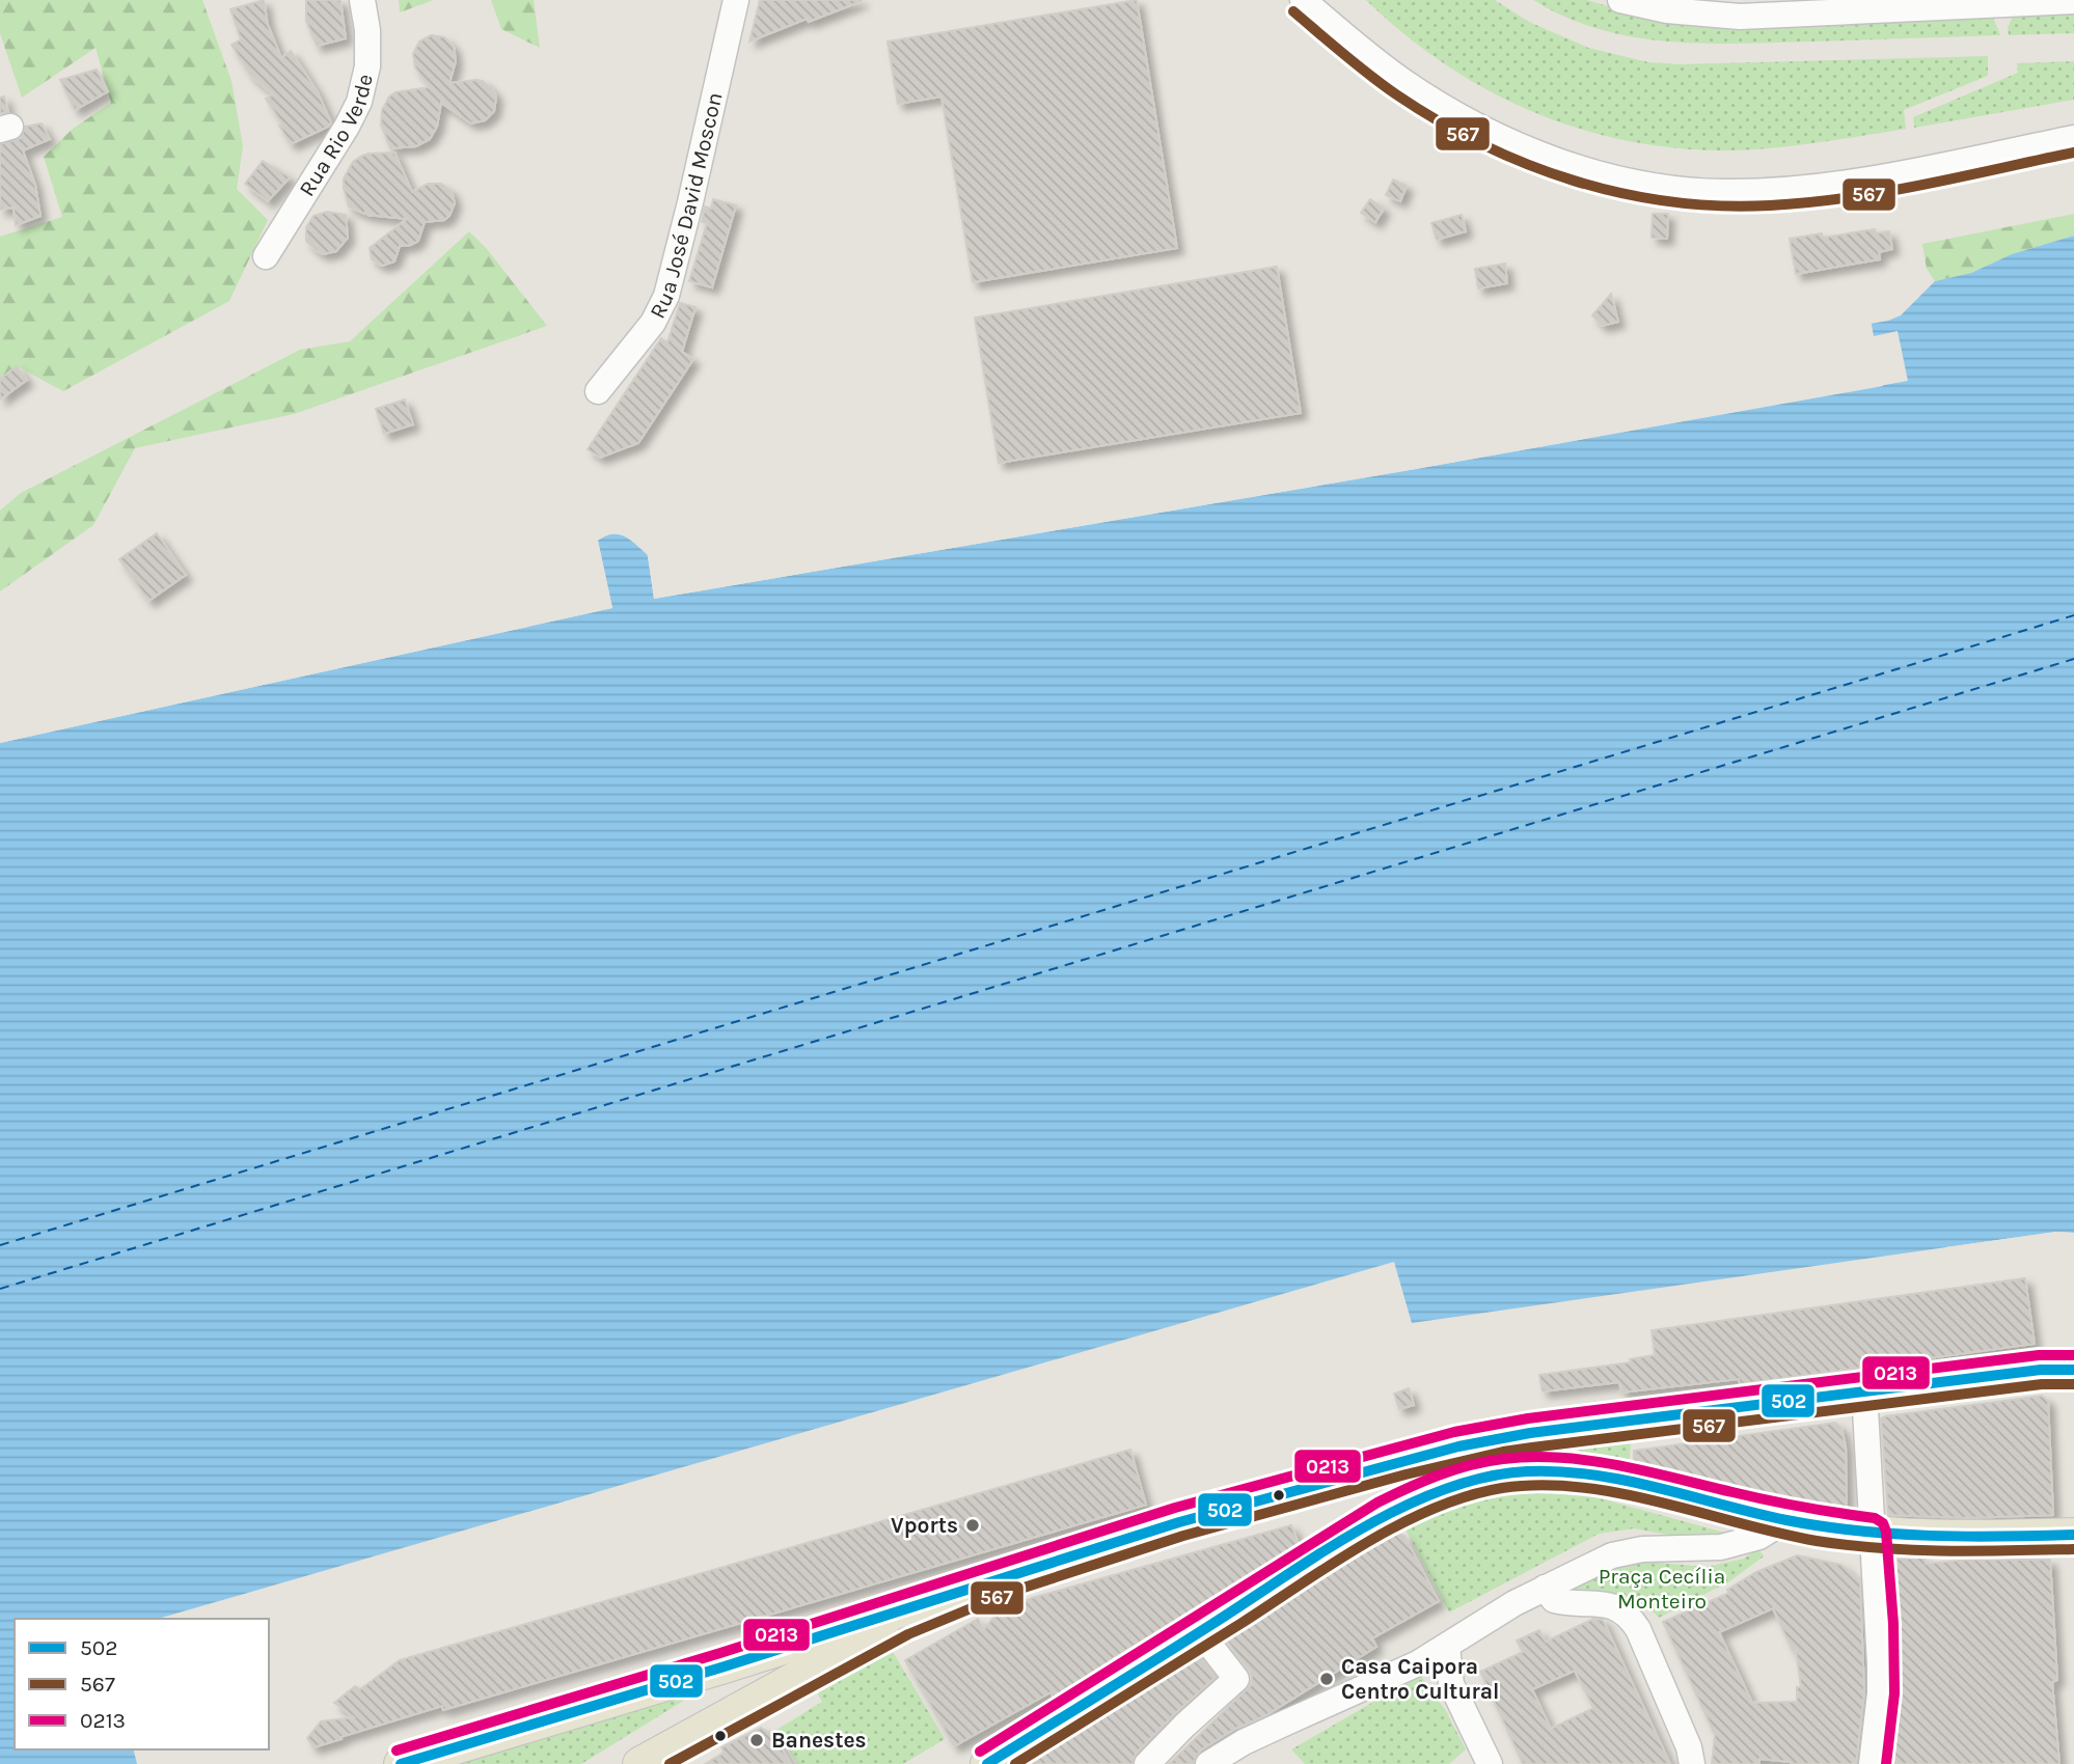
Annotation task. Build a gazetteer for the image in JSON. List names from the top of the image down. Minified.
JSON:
{"streets":{"street":["Rua Rio Verde","Rua José David Moscon"]},"parks":["Praça Cecília Monteiro"],"places":["Vports","Casa Caipora Centro Cultural","Banestes"],"lines":["transit line 567","transit line 0213","transit line 502"],"legend":["502","567","0213"]}
